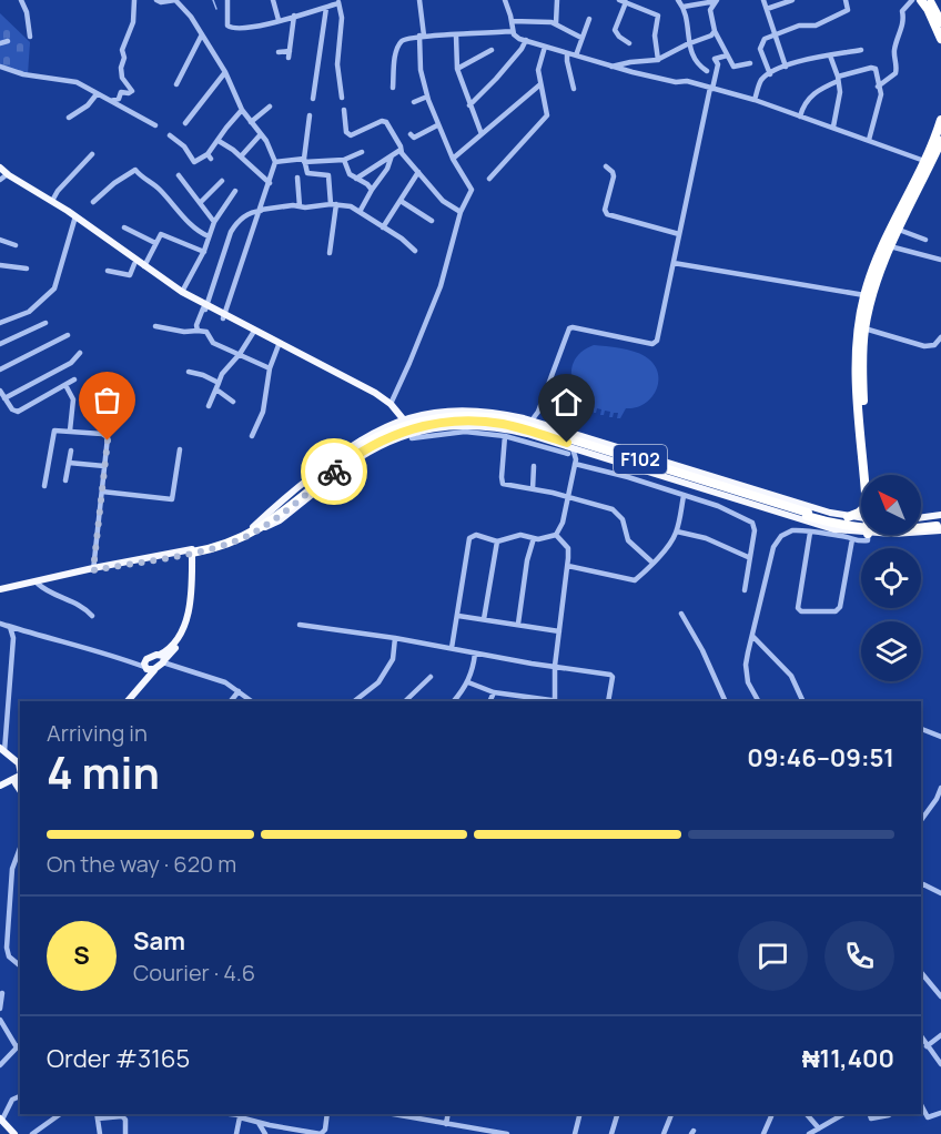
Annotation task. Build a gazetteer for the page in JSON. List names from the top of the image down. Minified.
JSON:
{"streets":{"highway":["F102"]},"north":"top left","page":{"heading":["4 min","Arriving in","09:46–09:51"],"panel":["Sam","Courier · 4.6","Order #3165","₦11,400"],"bar":"On the way · 620 m","round":"S"}}
